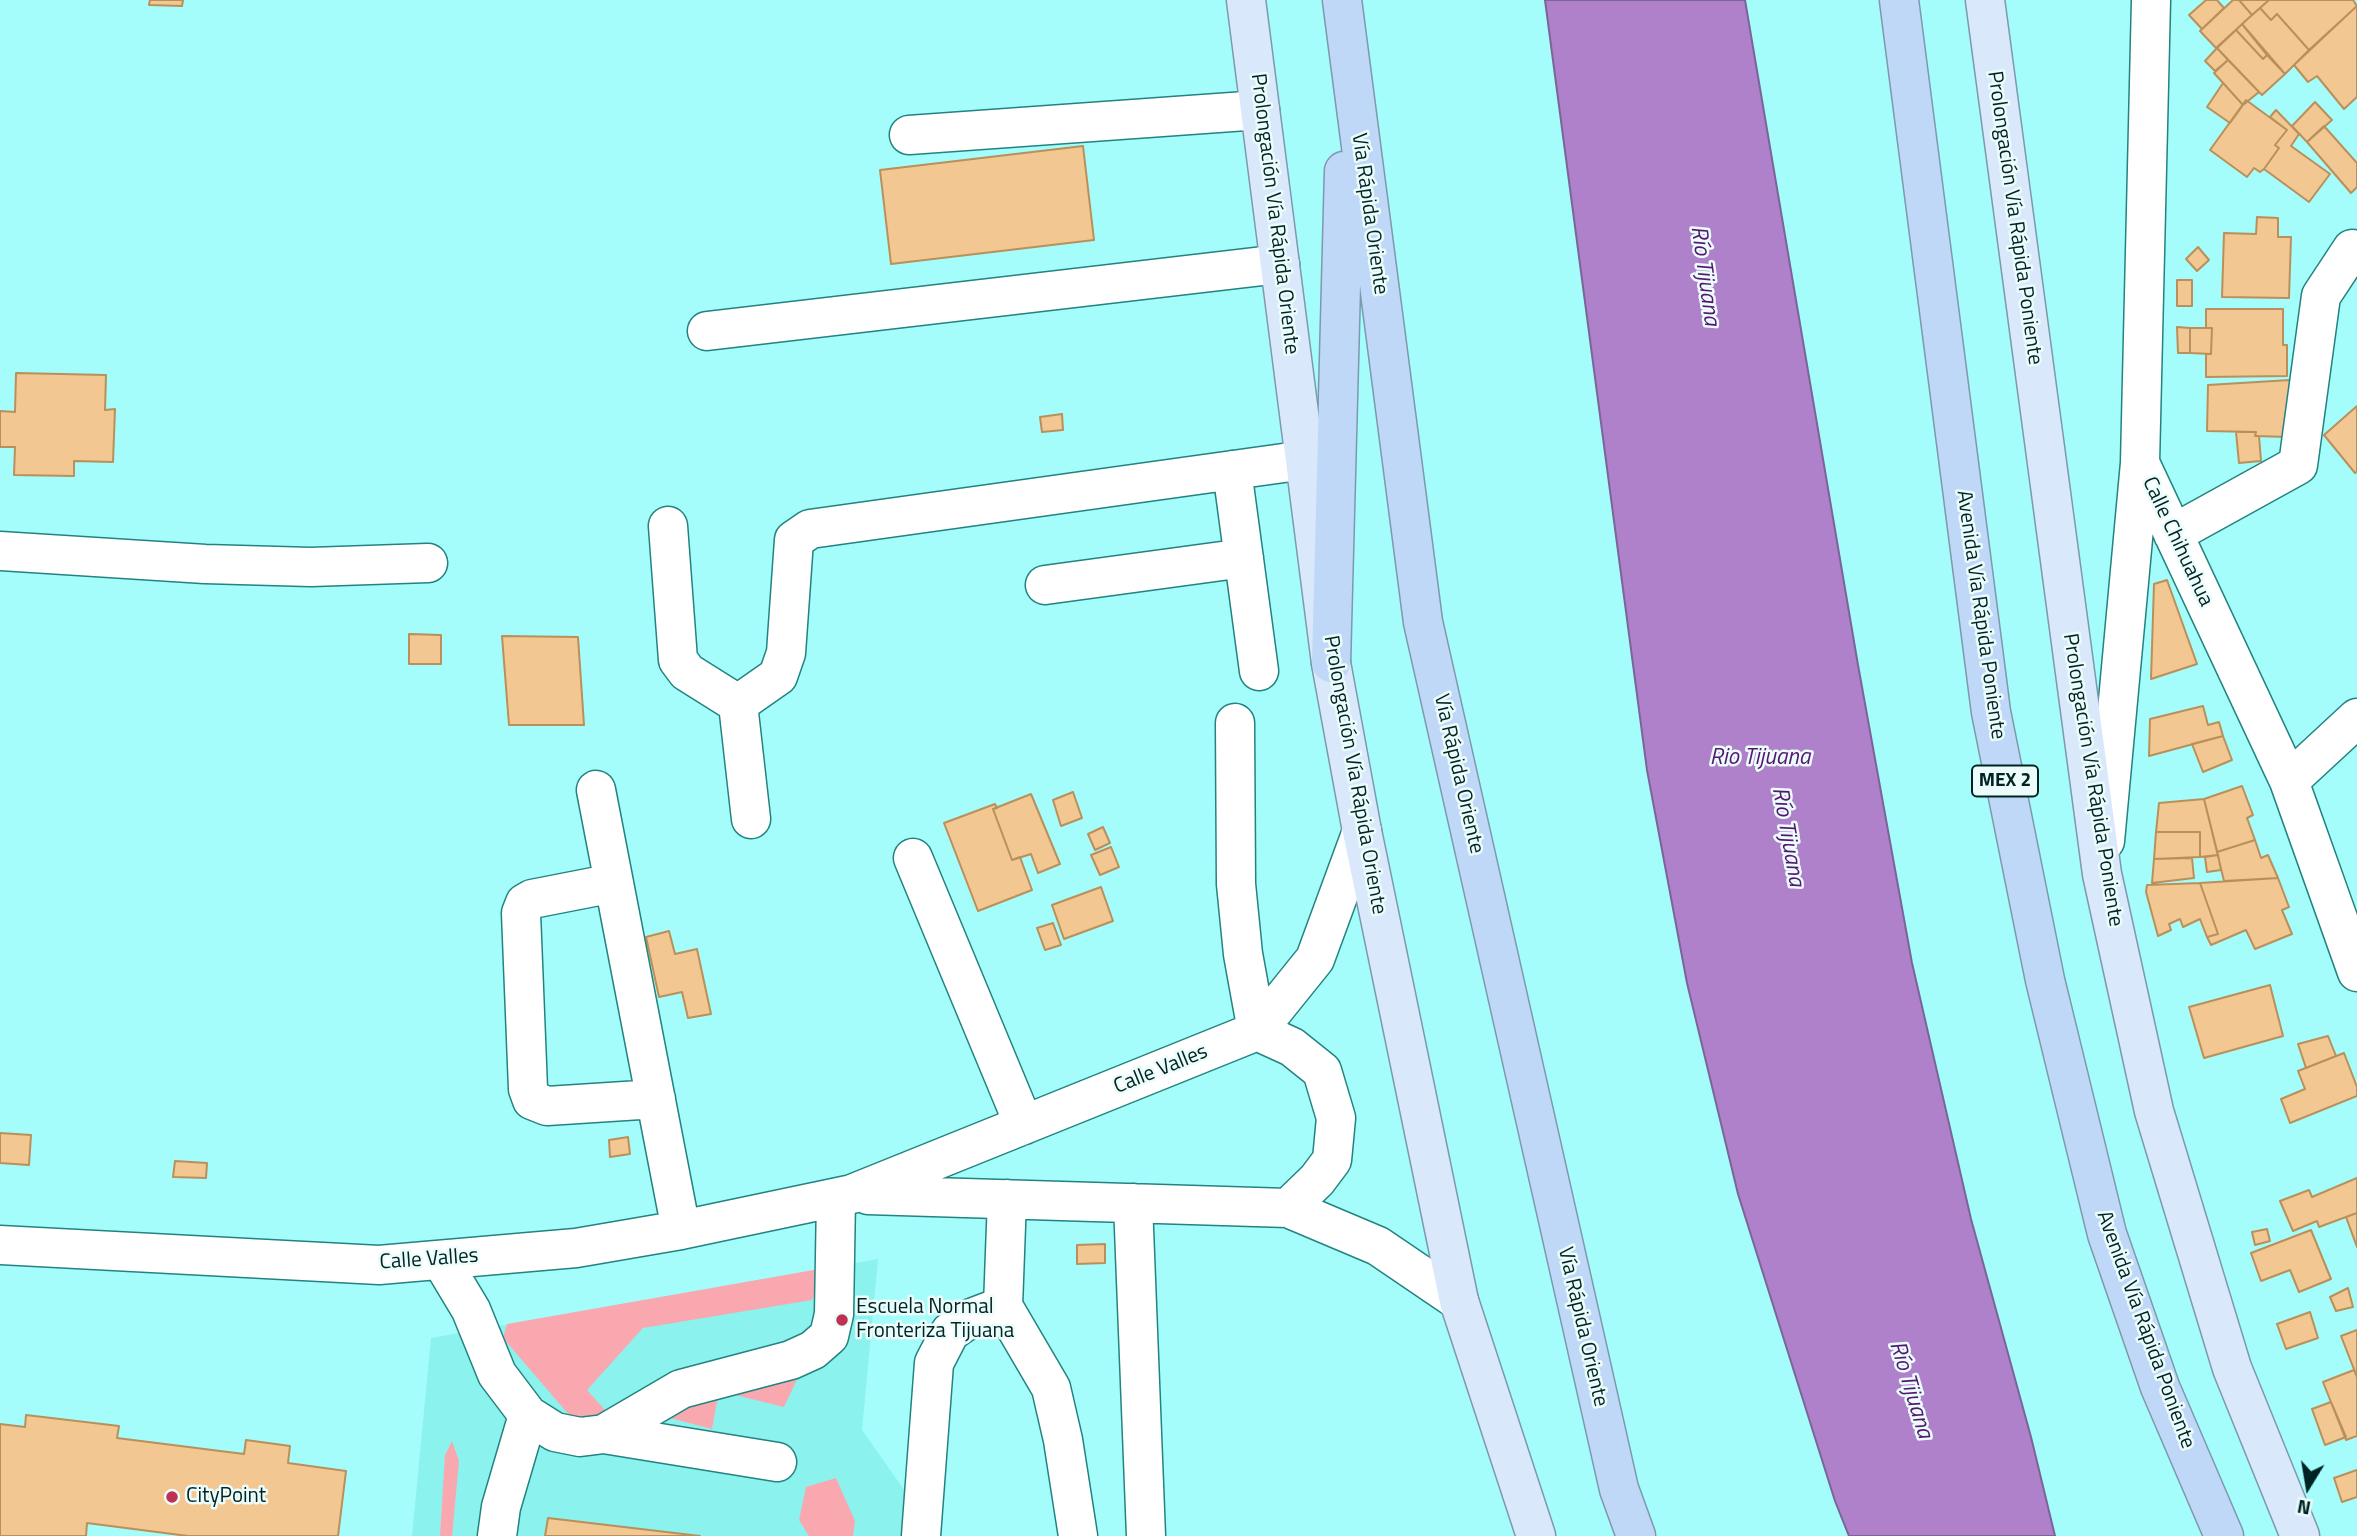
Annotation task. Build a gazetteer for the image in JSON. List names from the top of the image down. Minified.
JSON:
{"streets":{"highway":["Vía Rápida Oriente","Avenida Vía Rápida Poniente","MEX 2"],"main road":["Prolongación Vía Rápida Oriente","Prolongación Vía Rápida Poniente"],"street":["Calle Chihuahua","Calle Valles"]},"crossings":[["Prolongación Vía Rápida Oriente","Calle Valles"]],"water":["Río Tijuana","Rio Tijuana"],"places":["Escuela Normal Fronteriza Tijuana","CityPoint"],"north":"bottom"}
